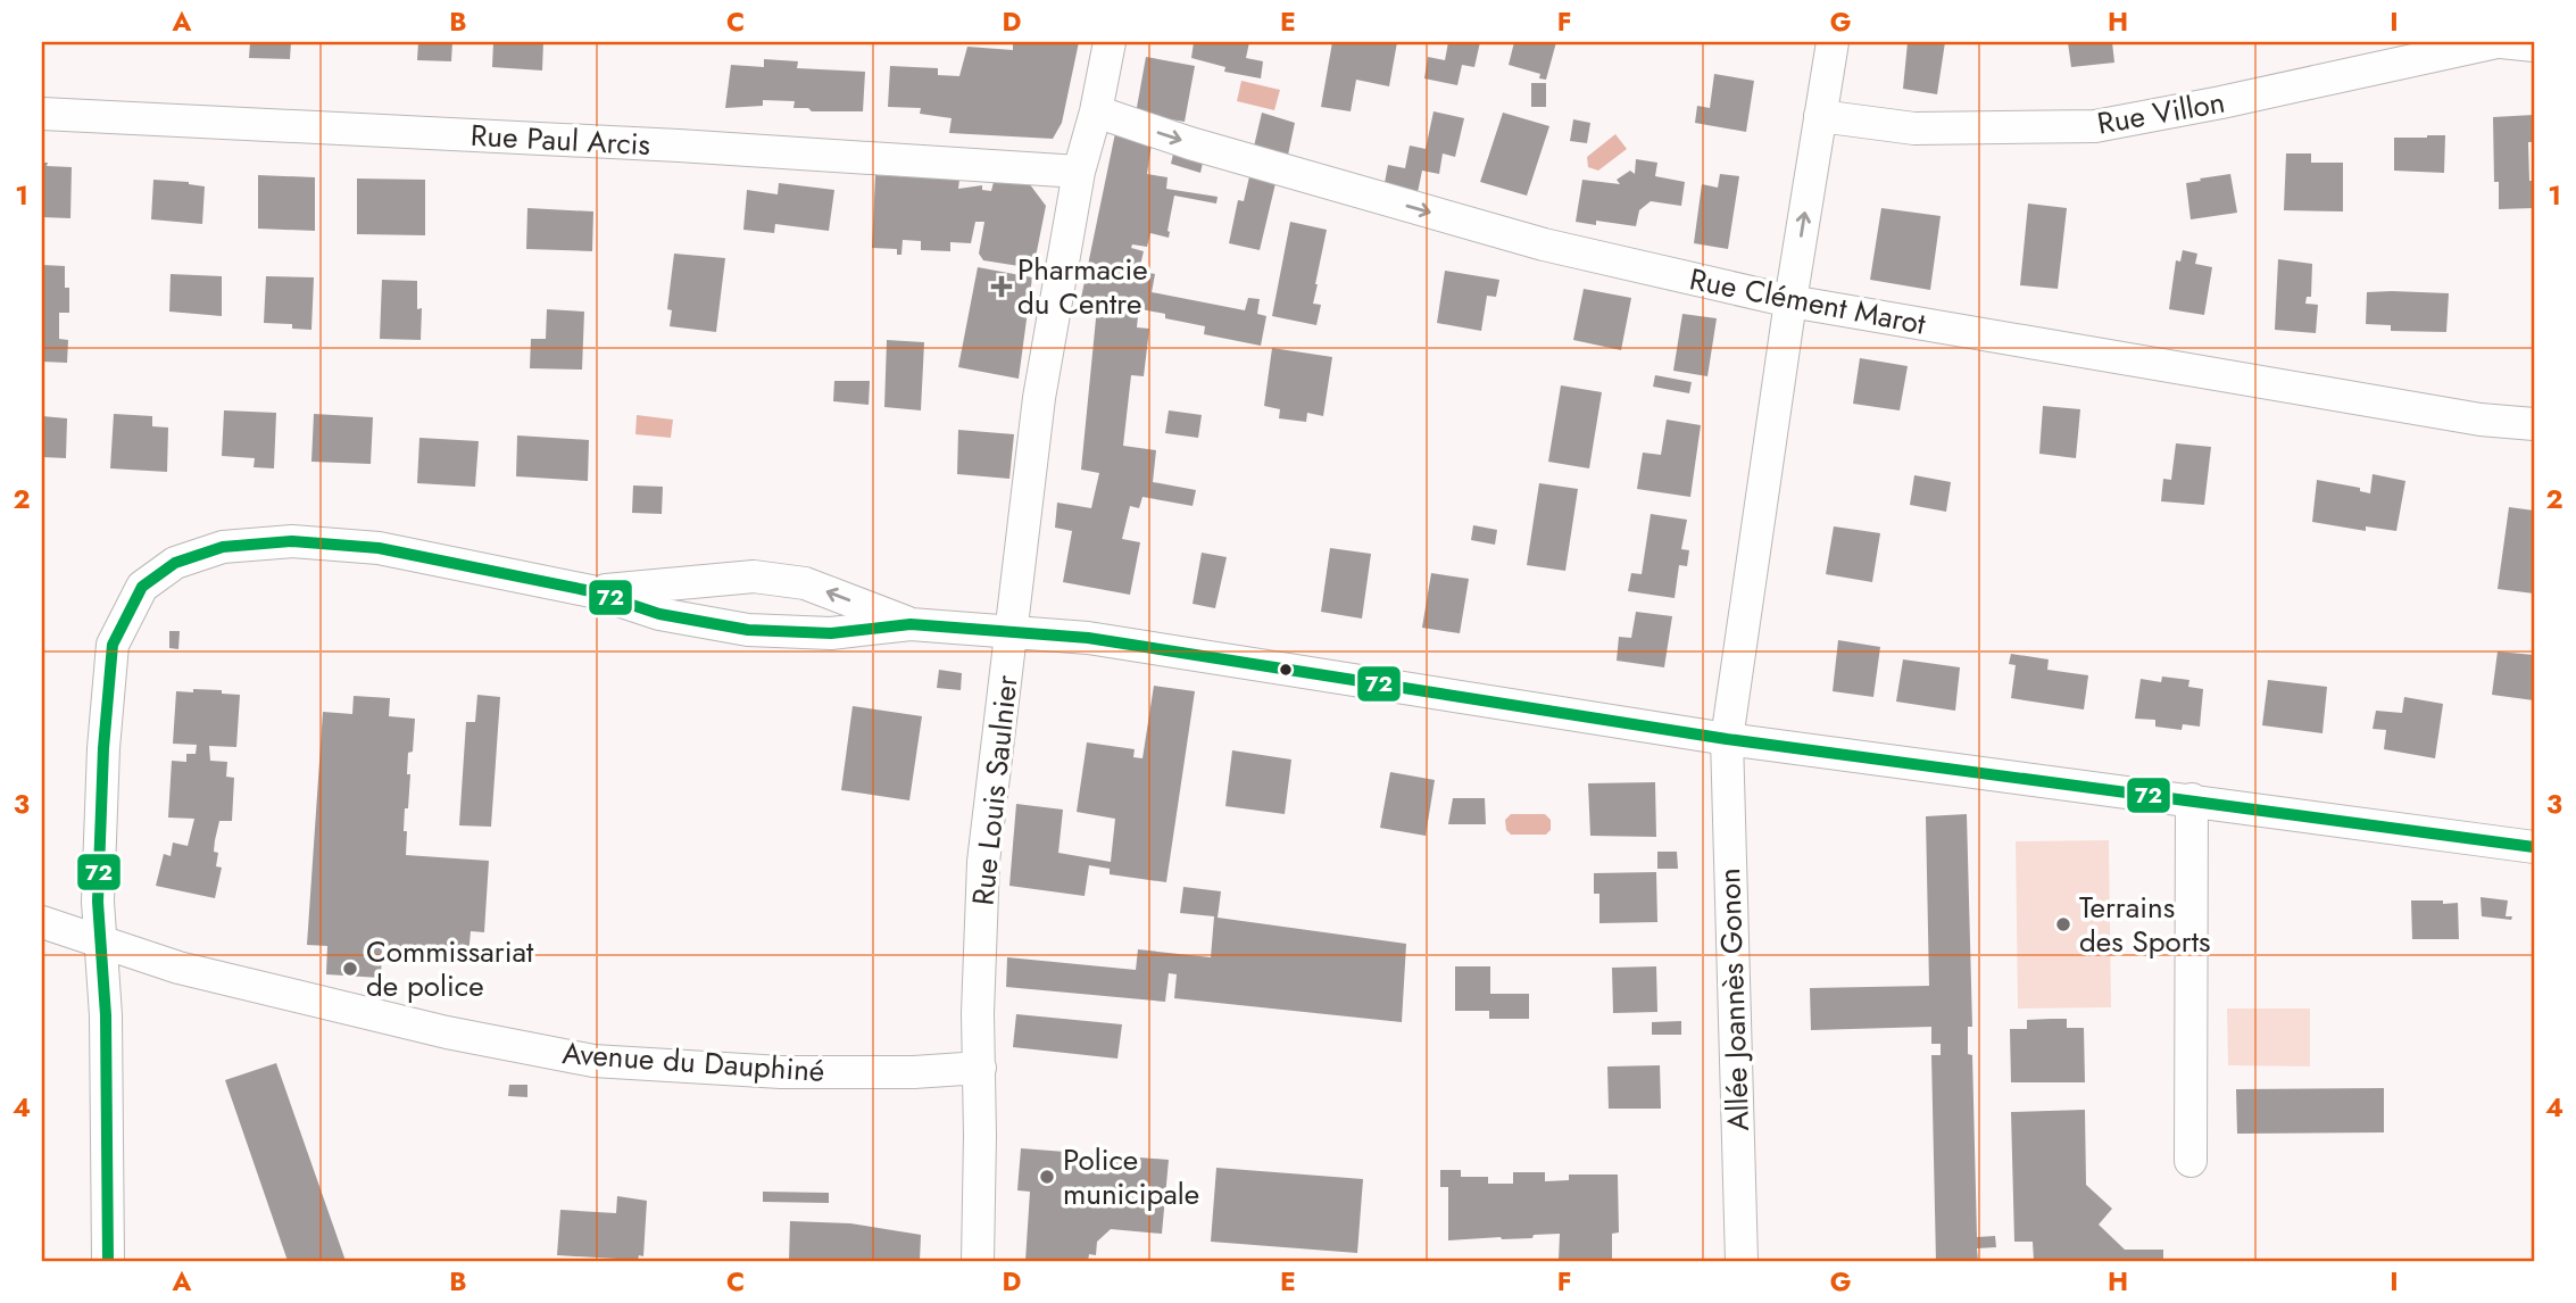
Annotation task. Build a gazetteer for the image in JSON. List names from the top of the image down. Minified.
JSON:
{"streets":{"street":["Rue Villon","Rue Paul Arcis","Rue Clément Marot","Rue Louis Saulnier","Allée Joannès Gonon","Avenue du Dauphiné"]},"crossings":[["Rue Villon","Allée Joannès Gonon"],["Rue Paul Arcis","Rue Louis Saulnier"],["Rue Clément Marot","Rue Louis Saulnier"],["Rue Clément Marot","Allée Joannès Gonon"],["Rue Louis Saulnier","Avenue du Dauphiné"]],"one_way":["Rue Clément Marot"],"places":{"health":["Pharmacie du Centre"],"other":["Terrains des Sports","Commissariat de police","Police municipale"]},"lines":["transit line 72"],"grid":{"columns":["A","B","C","D","E","F","G","H","I"],"rows":["1","2","3","4"]}}
